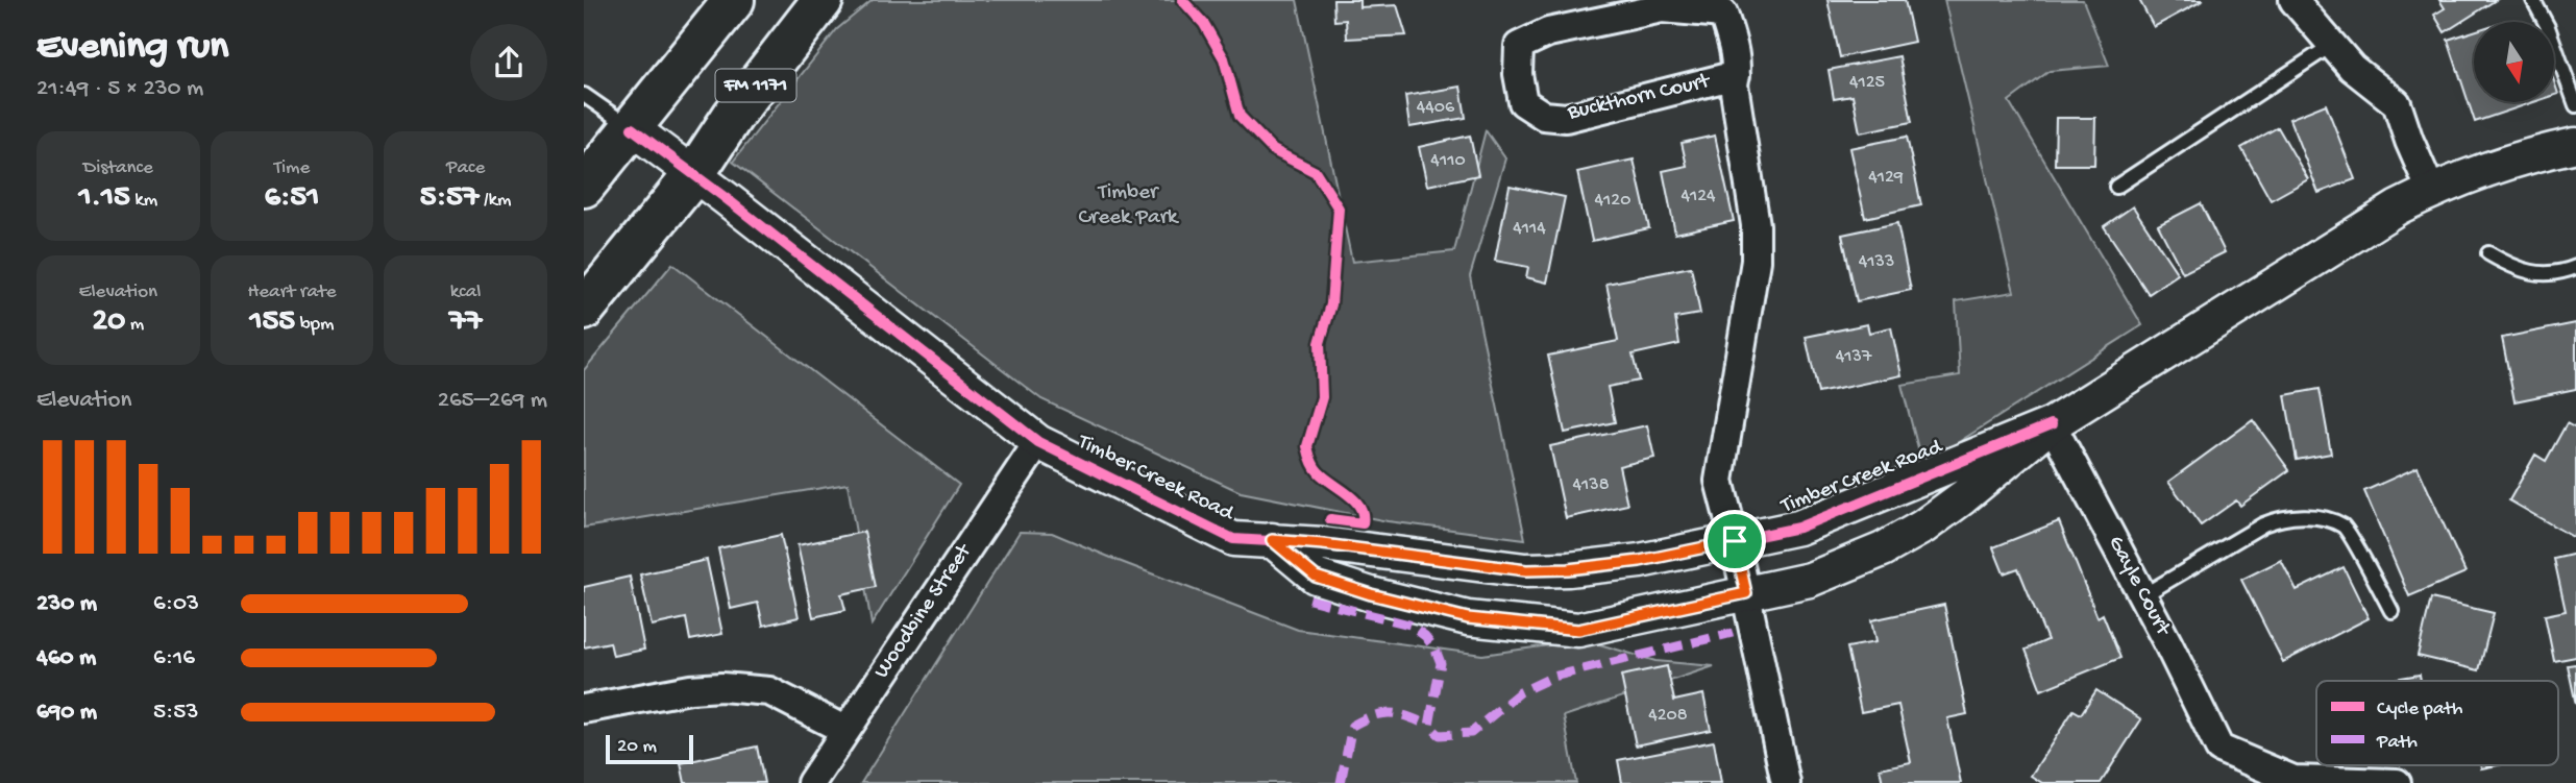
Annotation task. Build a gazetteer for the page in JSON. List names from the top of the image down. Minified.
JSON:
{"streets":{"main road":["FM 1171"],"street":["Buckthorn Court","Timber Creek Road","Gayle Court","Woodbine Street"]},"crossings":[["FM 1171","Timber Creek Road"],["Buckthorn Court","Timber Creek Road"],["Timber Creek Road","Gayle Court"],["Timber Creek Road","Woodbine Street"]],"parks":["Timber Creek Park"],"house_numbers":["4125","4406","4110","4129","4124","4120","4114","4133","4137","4138","4208"],"legend":["Cycle path","Path"],"scale_bar":"20 m","north":"bottom","page":{"heading":["Evening run","21:49 · 5 × 230 m"],"stats":[["Distance","1.15 km"],["Time","6:51"],["Pace","5:57 /km"],["Elevation","20 m"],["Heart rate","155 bpm"],["kcal","77"]],"chart":["Elevation","265–269 m"],"list":[{"name":"230 m","note":"6:03"},{"name":"460 m","note":"6:16"},{"name":"690 m","note":"5:53"}],"scale":"20 m"}}
